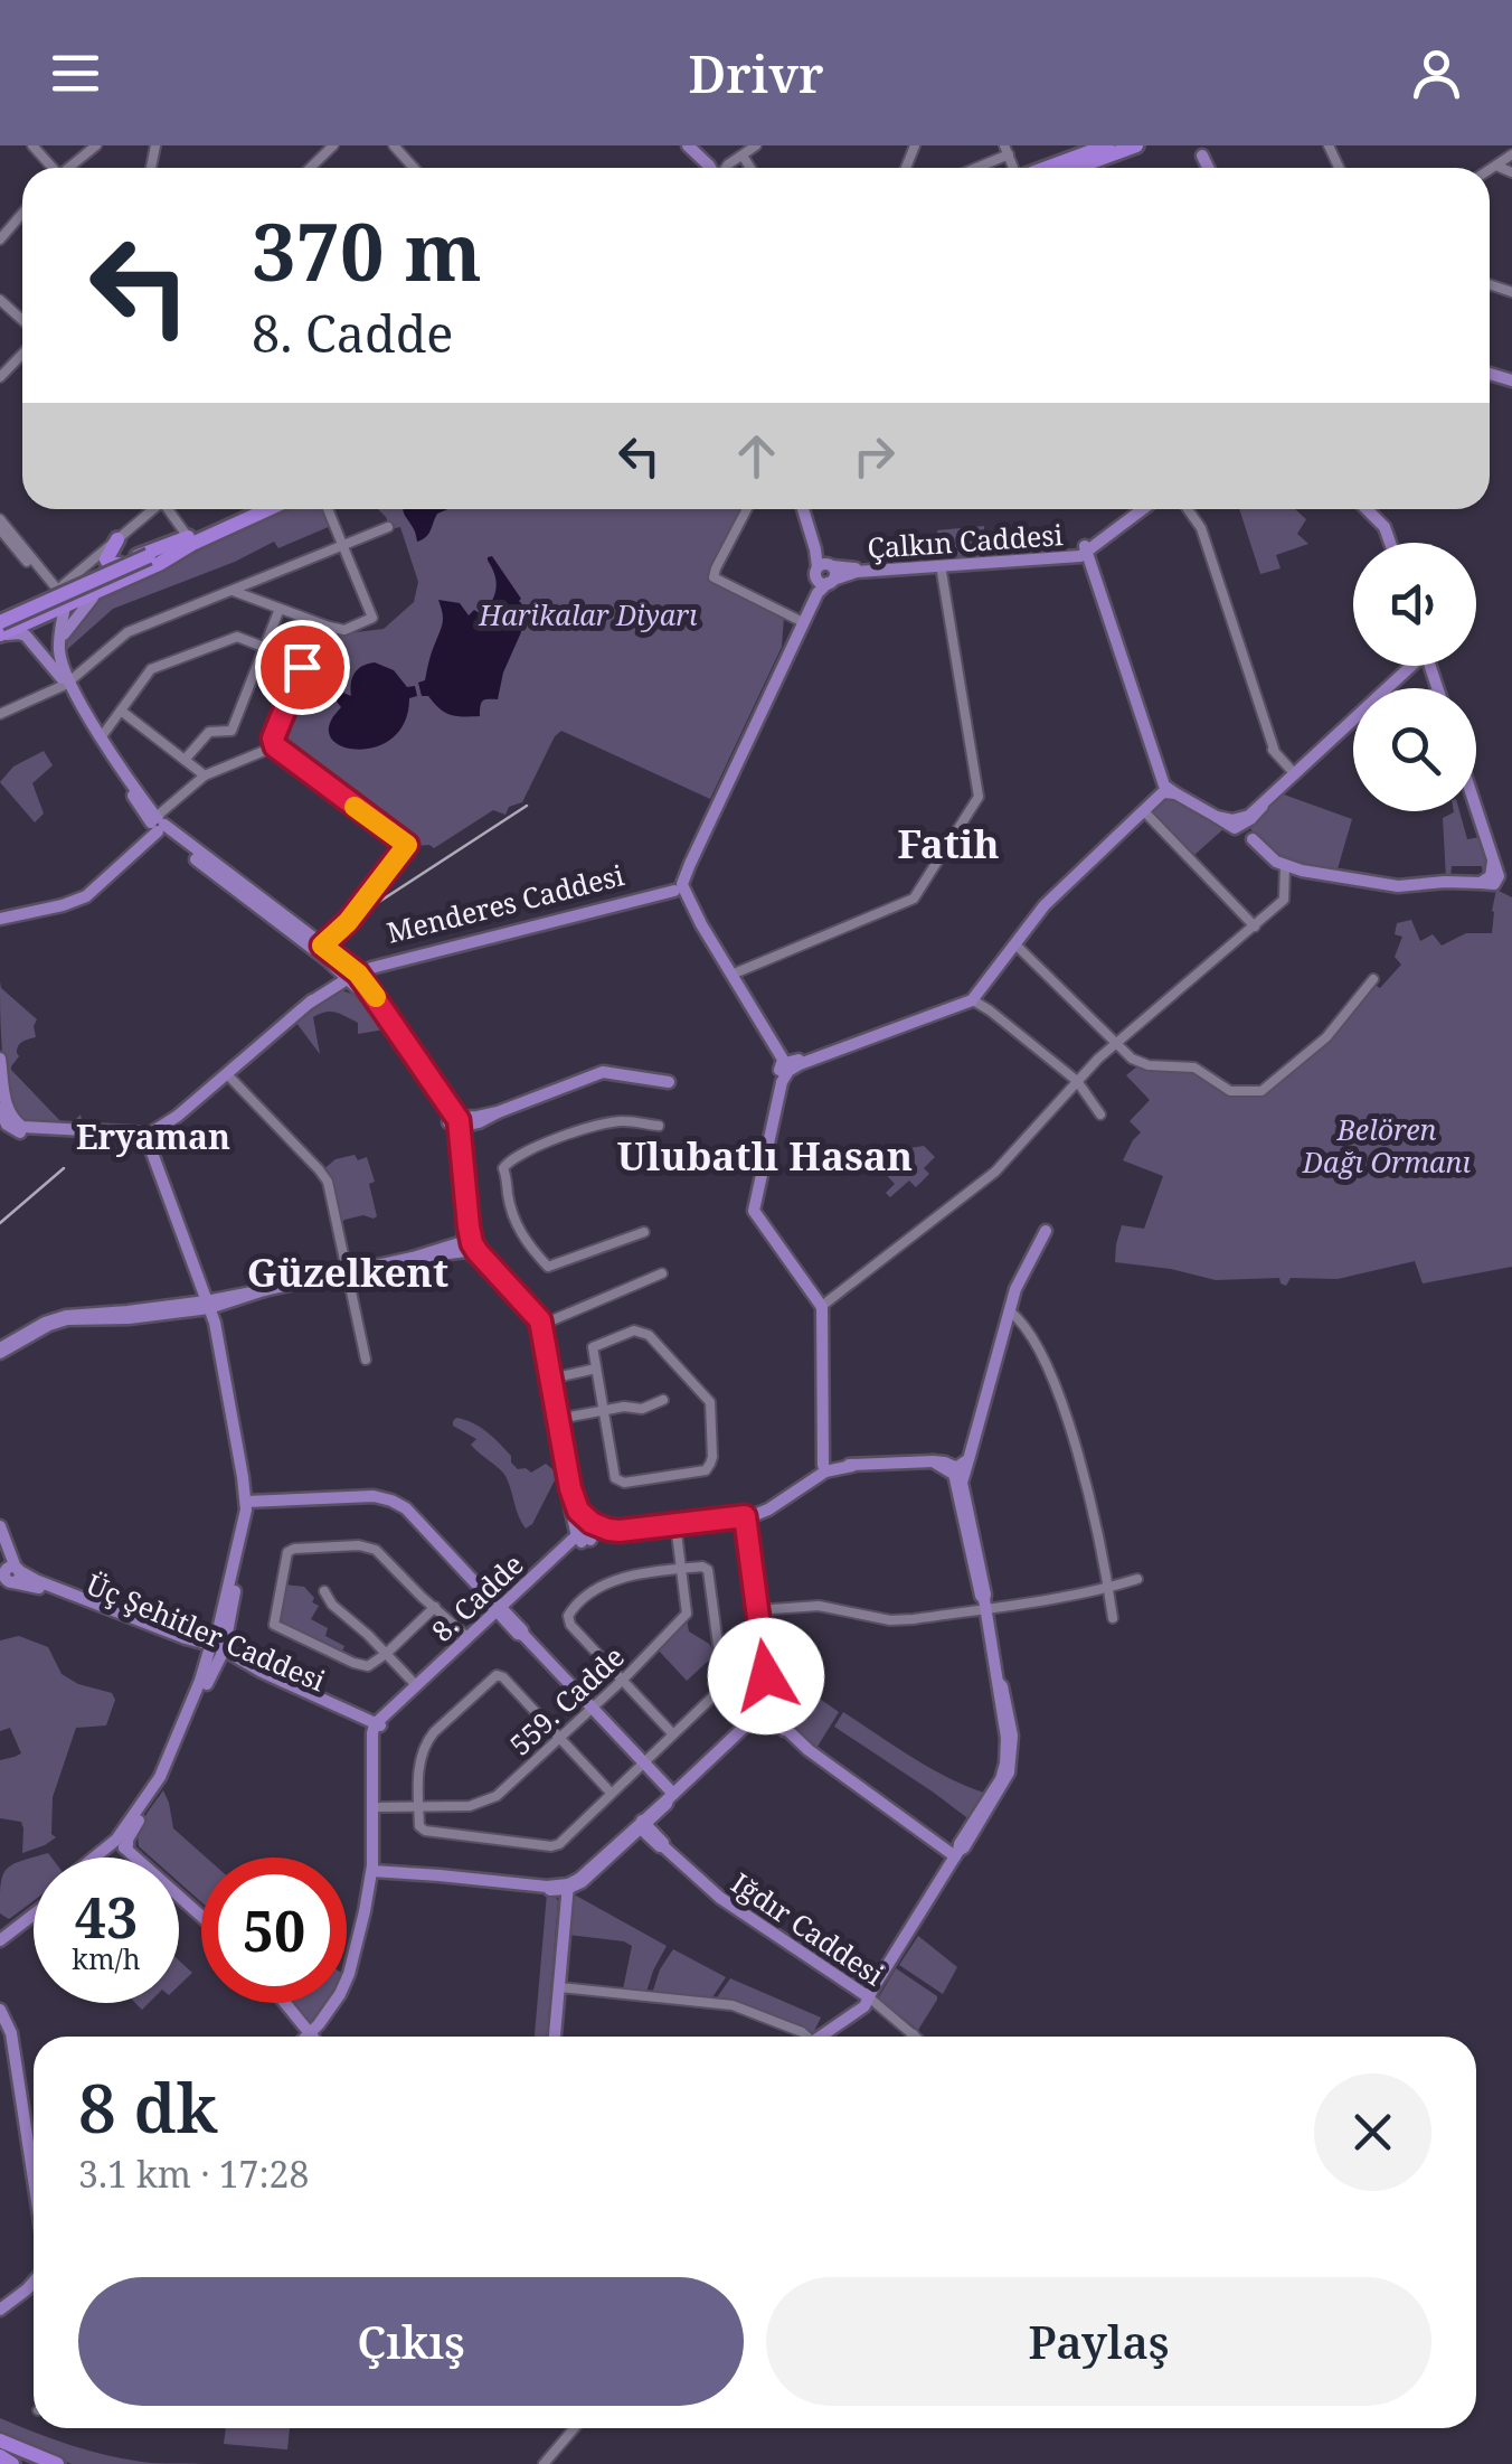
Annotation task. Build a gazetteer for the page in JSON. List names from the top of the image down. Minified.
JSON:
{"streets":{"main road":["Çalkın Caddesi","Menderes Caddesi","8. Cadde","Üç Şehitler Caddesi","Iğdır Caddesi"],"street":["559. Cadde"]},"crossings":[["8. Cadde","Üç Şehitler Caddesi"]],"districts":["Fatih","Eryaman","Ulubatlı Hasan","Güzelkent"],"parks":["Harikalar Diyarı","Belören Dağı Ormanı"],"page":{"header":"Drivr","turn":["370 m","8. Cadde"],"speed":"43 km/h","limit":"50","heading":["8 dk","3.1 km · 17:28"],"buttons":["Çıkış","Paylaş"]}}
